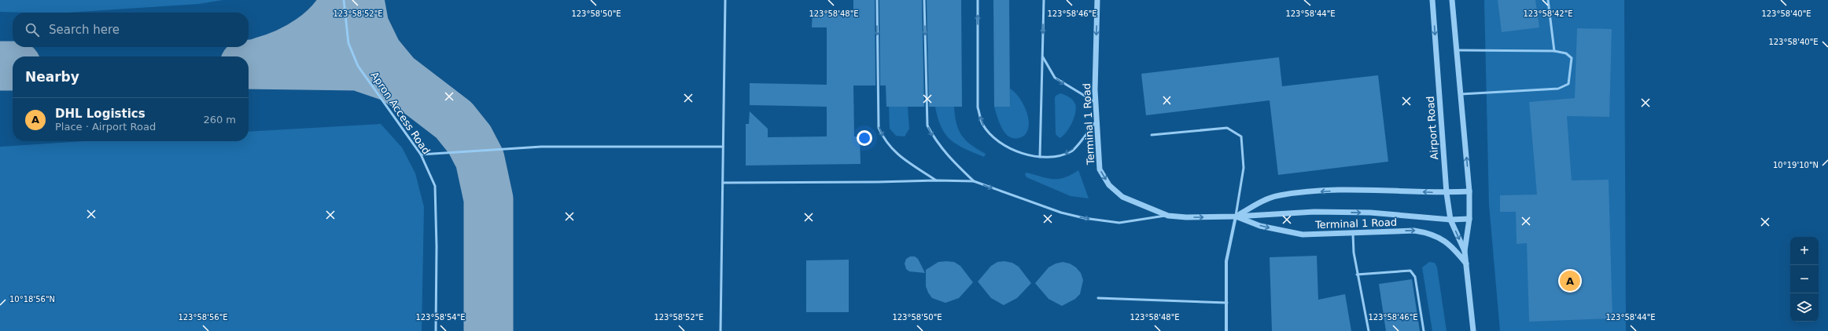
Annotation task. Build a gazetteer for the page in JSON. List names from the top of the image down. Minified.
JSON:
{"streets":{"street":["Terminal 1 Road","Airport Road"],"lane":["Apron Access Road"]},"crossings":[["Terminal 1 Road","Airport Road"]],"one_way":["Terminal 1 Road"],"page":{"search":"Search here","heading":"Nearby","list":[{"mark":"A","name":"DHL Logistics","note":"Place · Airport Road","value":"260 m"}],"map_buttons":["+","−"],"pins":"A"},"coordinates":["123°58'52\"E","123°58'50\"E","123°58'48\"E","123°58'46\"E","123°58'44\"E","123°58'42\"E","123°58'40\"E","10°19'10\"N","10°18'56\"N","123°58'56\"E","123°58'54\"E"]}
